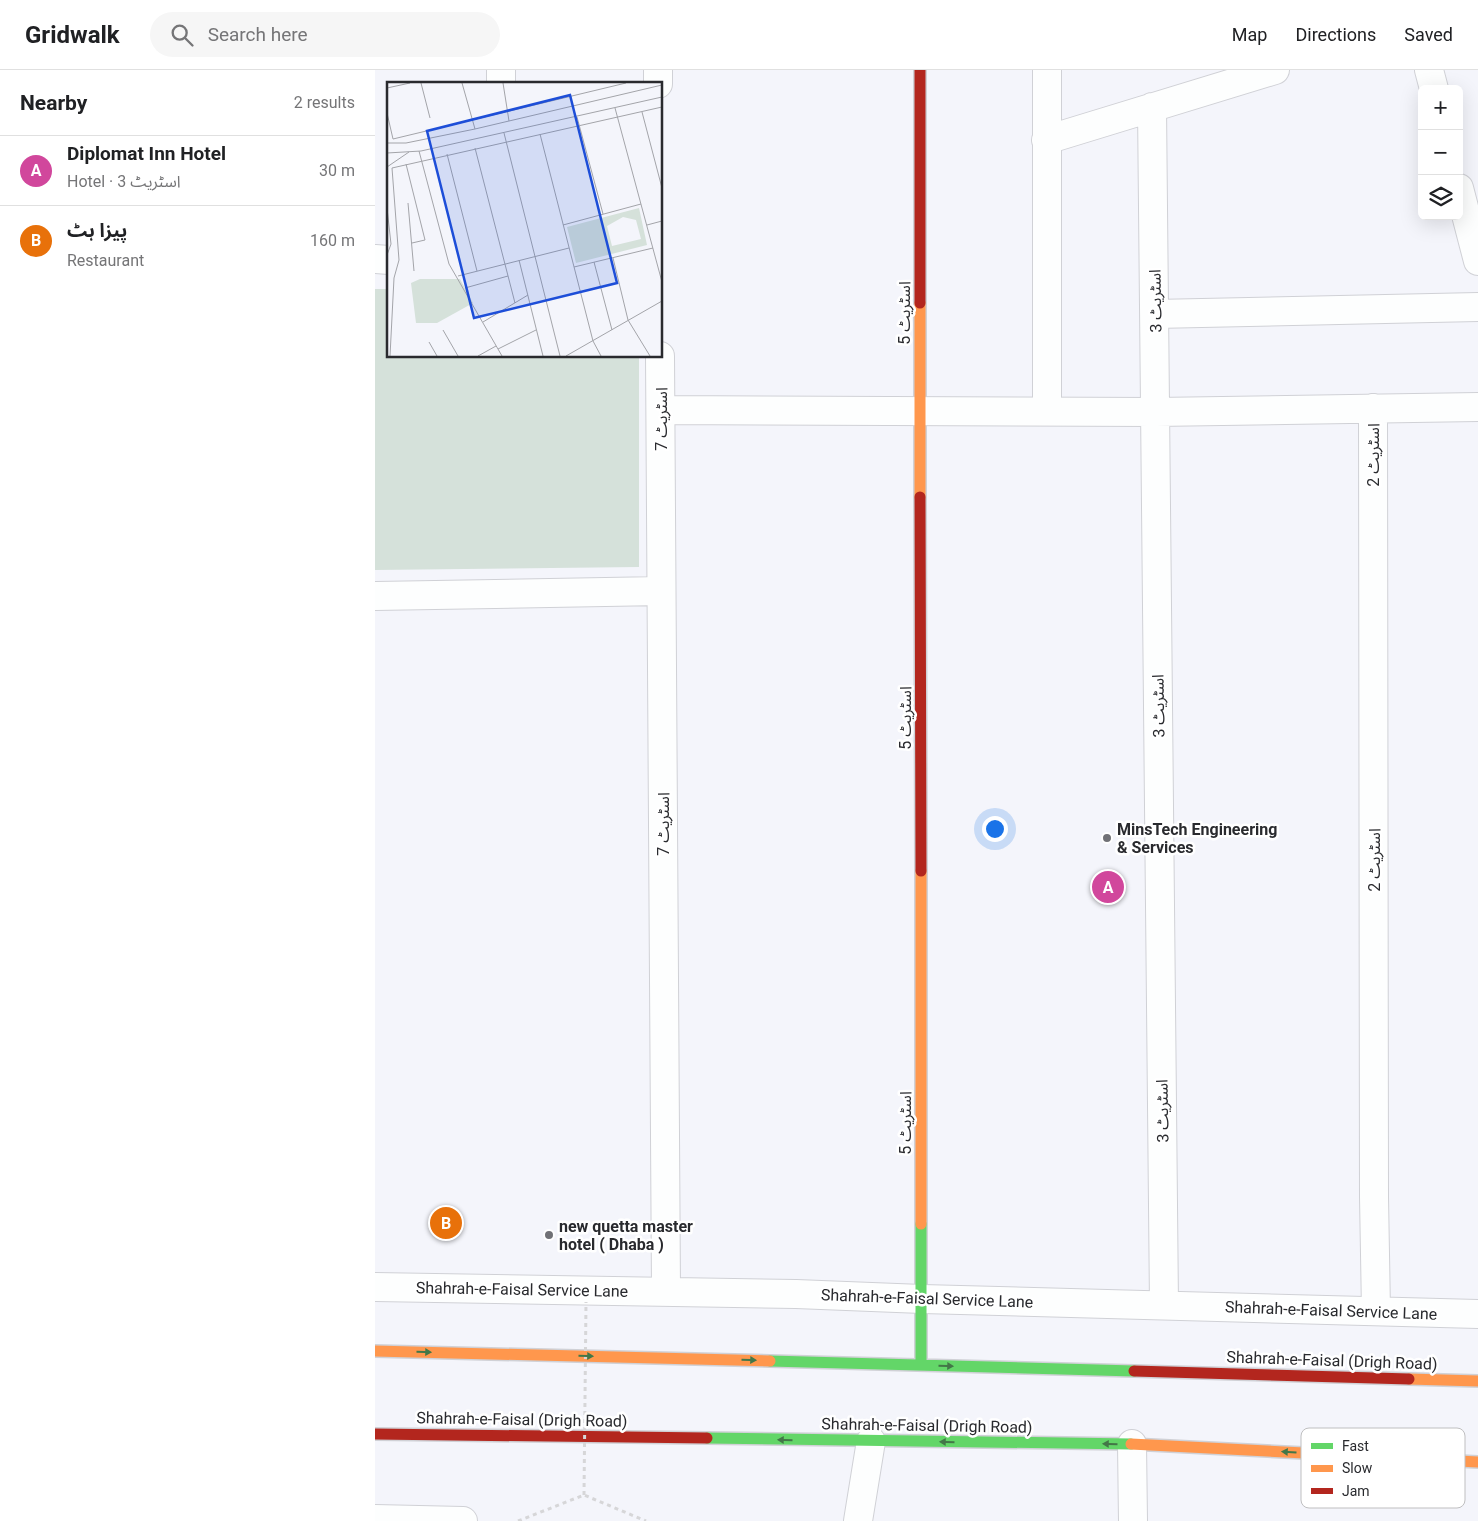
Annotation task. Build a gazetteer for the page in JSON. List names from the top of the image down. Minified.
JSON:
{"streets":{"main road":["اسٹریٹ 5","Shahrah-e-Faisal (Drigh Road)"],"street":["اسٹریٹ 3","اسٹریٹ 7","اسٹریٹ 2","Shahrah-e-Faisal Service Lane"]},"crossings":[["اسٹریٹ 3","Shahrah-e-Faisal Service Lane"],["اسٹریٹ 5","Shahrah-e-Faisal Service Lane"],["اسٹریٹ 5","Shahrah-e-Faisal (Drigh Road)"],["اسٹریٹ 7","Shahrah-e-Faisal Service Lane"],["اسٹریٹ 2","Shahrah-e-Faisal Service Lane"]],"places":["MinsTech Engineering & Services","new quetta master hotel ( Dhaba )"],"legend":["Fast","Slow","Jam"],"page":{"header":"Gridwalk","search":"Search here","nav":["Map","Directions","Saved"],"heading":["Nearby","2 results"],"map_buttons":["+","−"],"list":[{"mark":"A","name":"Diplomat Inn Hotel","note":"Hotel · اسٹریٹ 3","value":"30 m"},{"mark":"B","name":"پیزا ہٹ","note":"Restaurant","value":"160 m"}],"pins":["A","B"]}}
